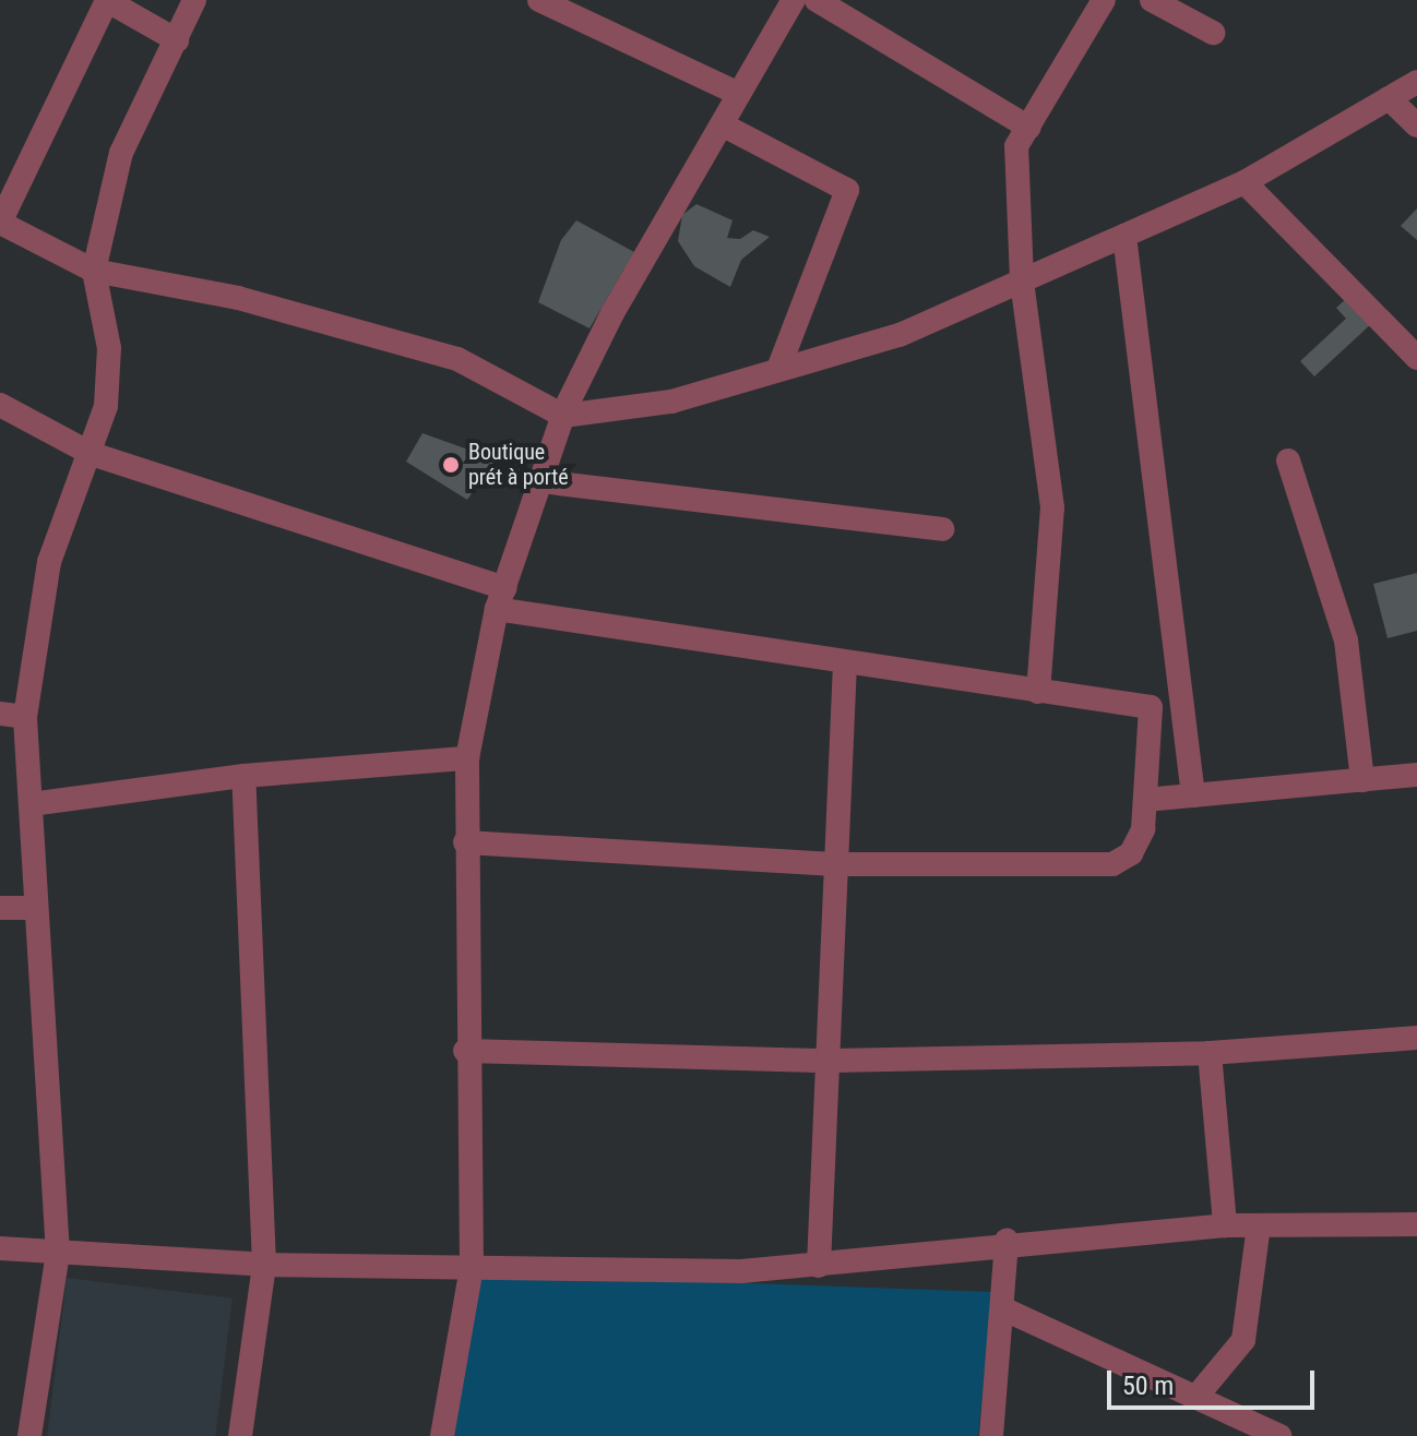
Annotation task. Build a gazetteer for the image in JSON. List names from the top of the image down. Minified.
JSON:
{"places":["Boutique prét à porté"],"scale_bar":"50 m"}
